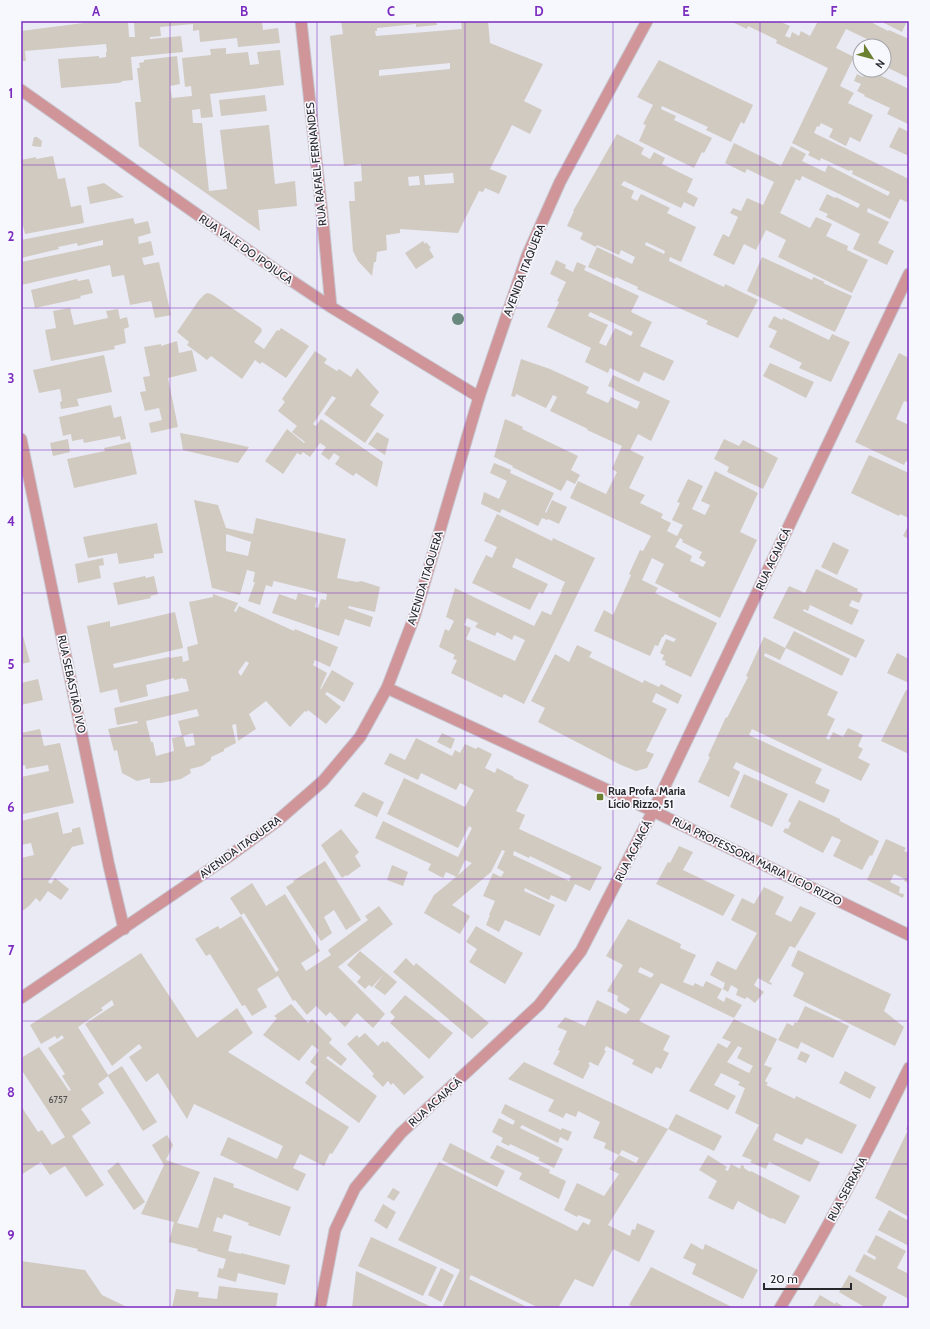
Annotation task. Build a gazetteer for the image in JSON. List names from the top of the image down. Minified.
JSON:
{"streets":{"street":["RUA RAFAEL FERNANDES","RUA VALE DO IPOJUCA","AVENIDA ITAQUERA","RUA ACAIACÁ","RUA SEBASTIÃO IVO","RUA PROFESSORA MARIA LICIO RIZZO","RUA SERRANA"]},"crossings":[["RUA RAFAEL FERNANDES","RUA VALE DO IPOJUCA"],["RUA VALE DO IPOJUCA","AVENIDA ITAQUERA"],["AVENIDA ITAQUERA","RUA SEBASTIÃO IVO"],["AVENIDA ITAQUERA","RUA PROFESSORA MARIA LICIO RIZZO"],["RUA ACAIACÁ","RUA PROFESSORA MARIA LICIO RIZZO"]],"places":{"transit":["Rua Profa. Maria Lício Rizzo, 51"]},"house_numbers":["6757"],"scale_bar":"20 m","north":"bottom right","grid":{"columns":["A","B","C","D","E","F"],"rows":["1","2","3","4","5","6","7","8","9"]}}
